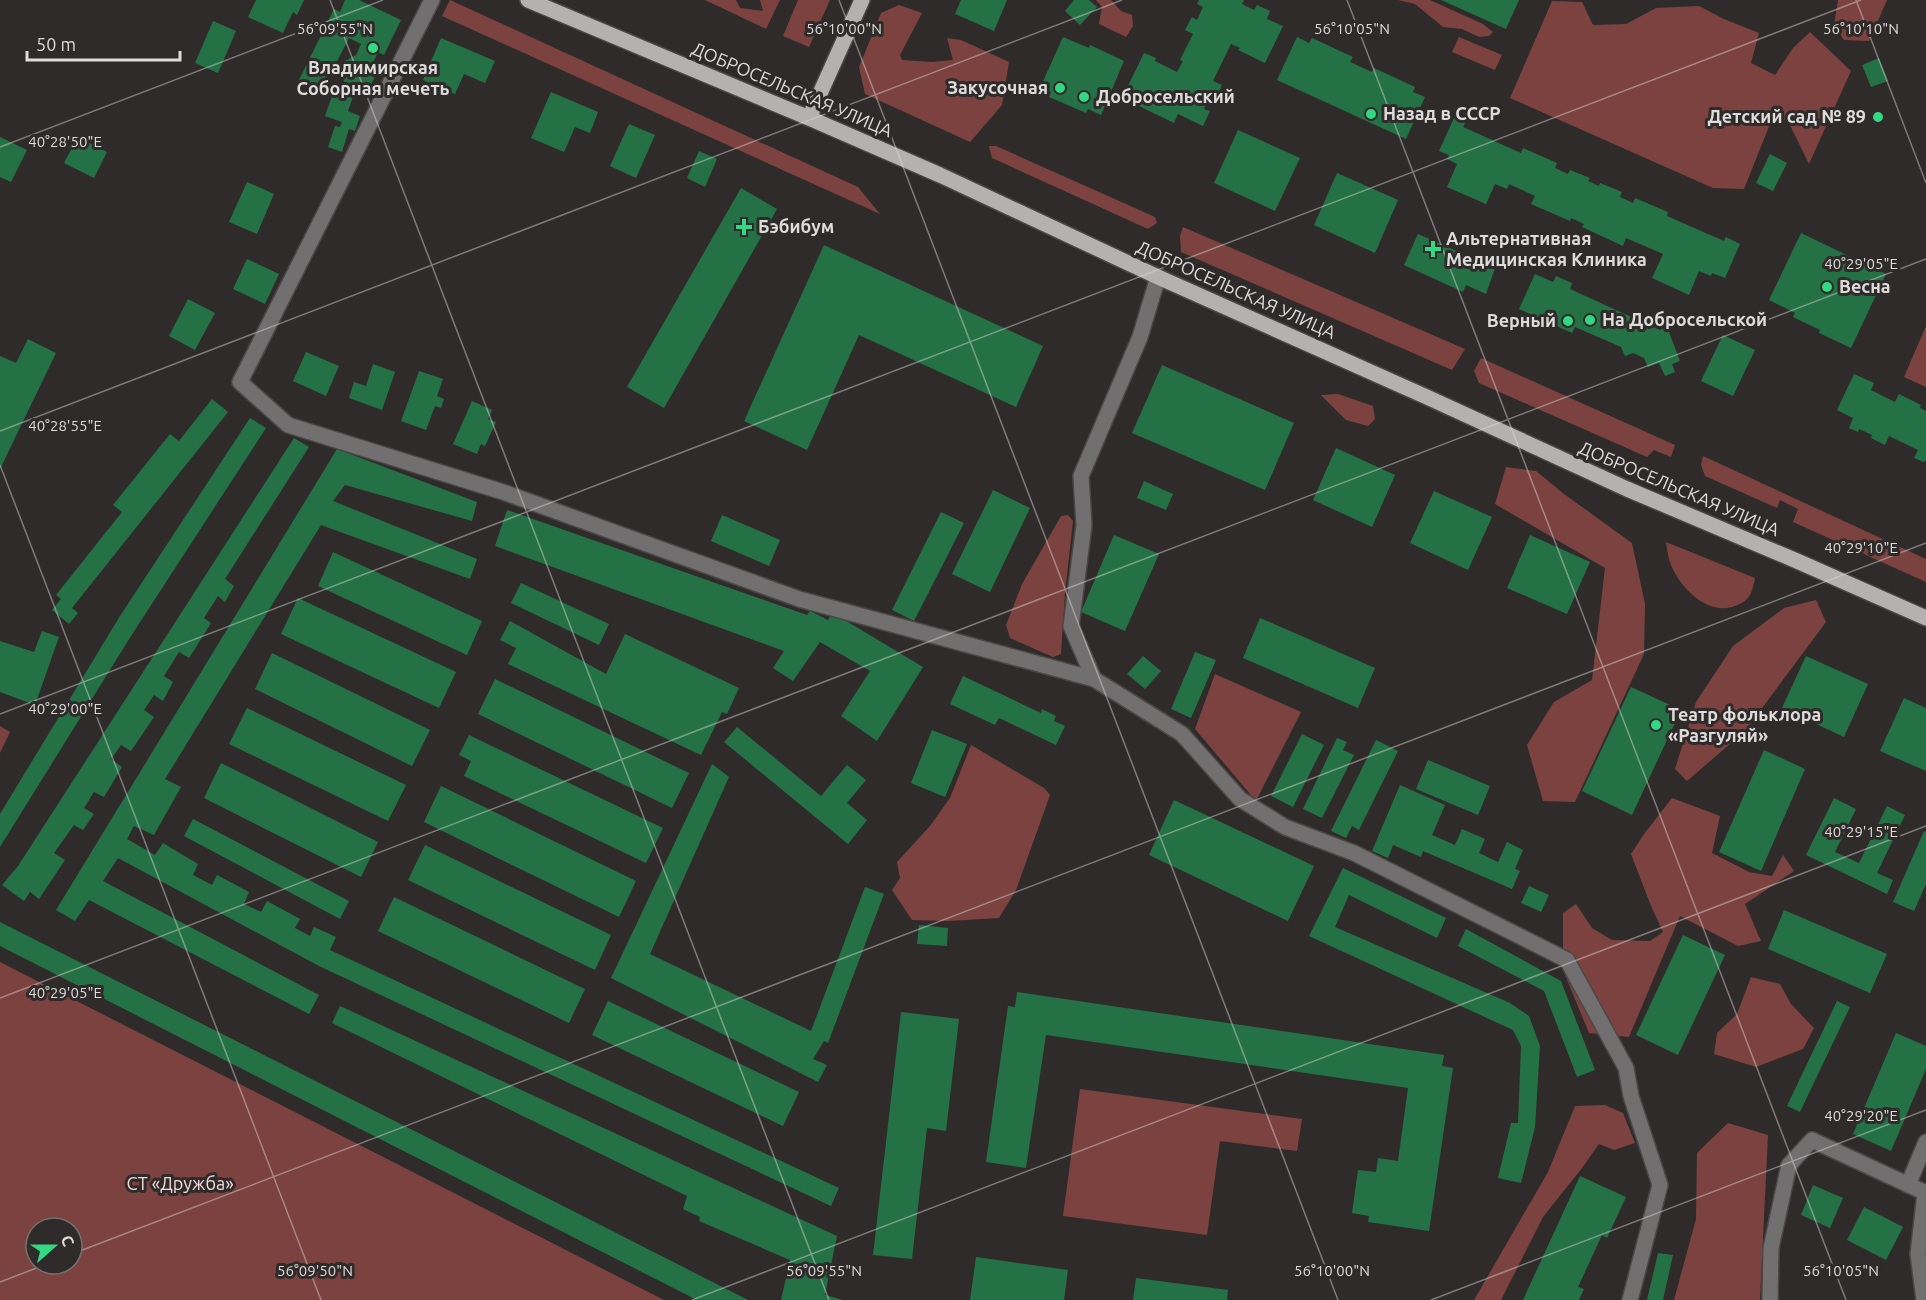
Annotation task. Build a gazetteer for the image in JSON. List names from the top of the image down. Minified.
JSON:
{"streets":{"main road":["ДОБРОСЕЛЬСКАЯ УЛИЦА"]},"parks":["СТ «Дружба»"],"places":{"other":["Владимирская Соборная мечеть","Закусочная","Добросельский","Назад в СССР","Детский сад № 89","Весна","На Добросельской","Верный","Театр фольклора «Разгуляй»"],"health":["Бэбибум","Альтернативная Mедицинская Kлиника"]},"scale_bar":"50 m","north":"right","coordinates":["56°09'55\"N","56°10'00\"N","56°10'05\"N","56°10'10\"N","40°28'50\"E","40°29'05\"E","40°28'55\"E","40°29'10\"E","40°29'00\"E","40°29'15\"E","40°29'20\"E","56°09'50\"N"]}
